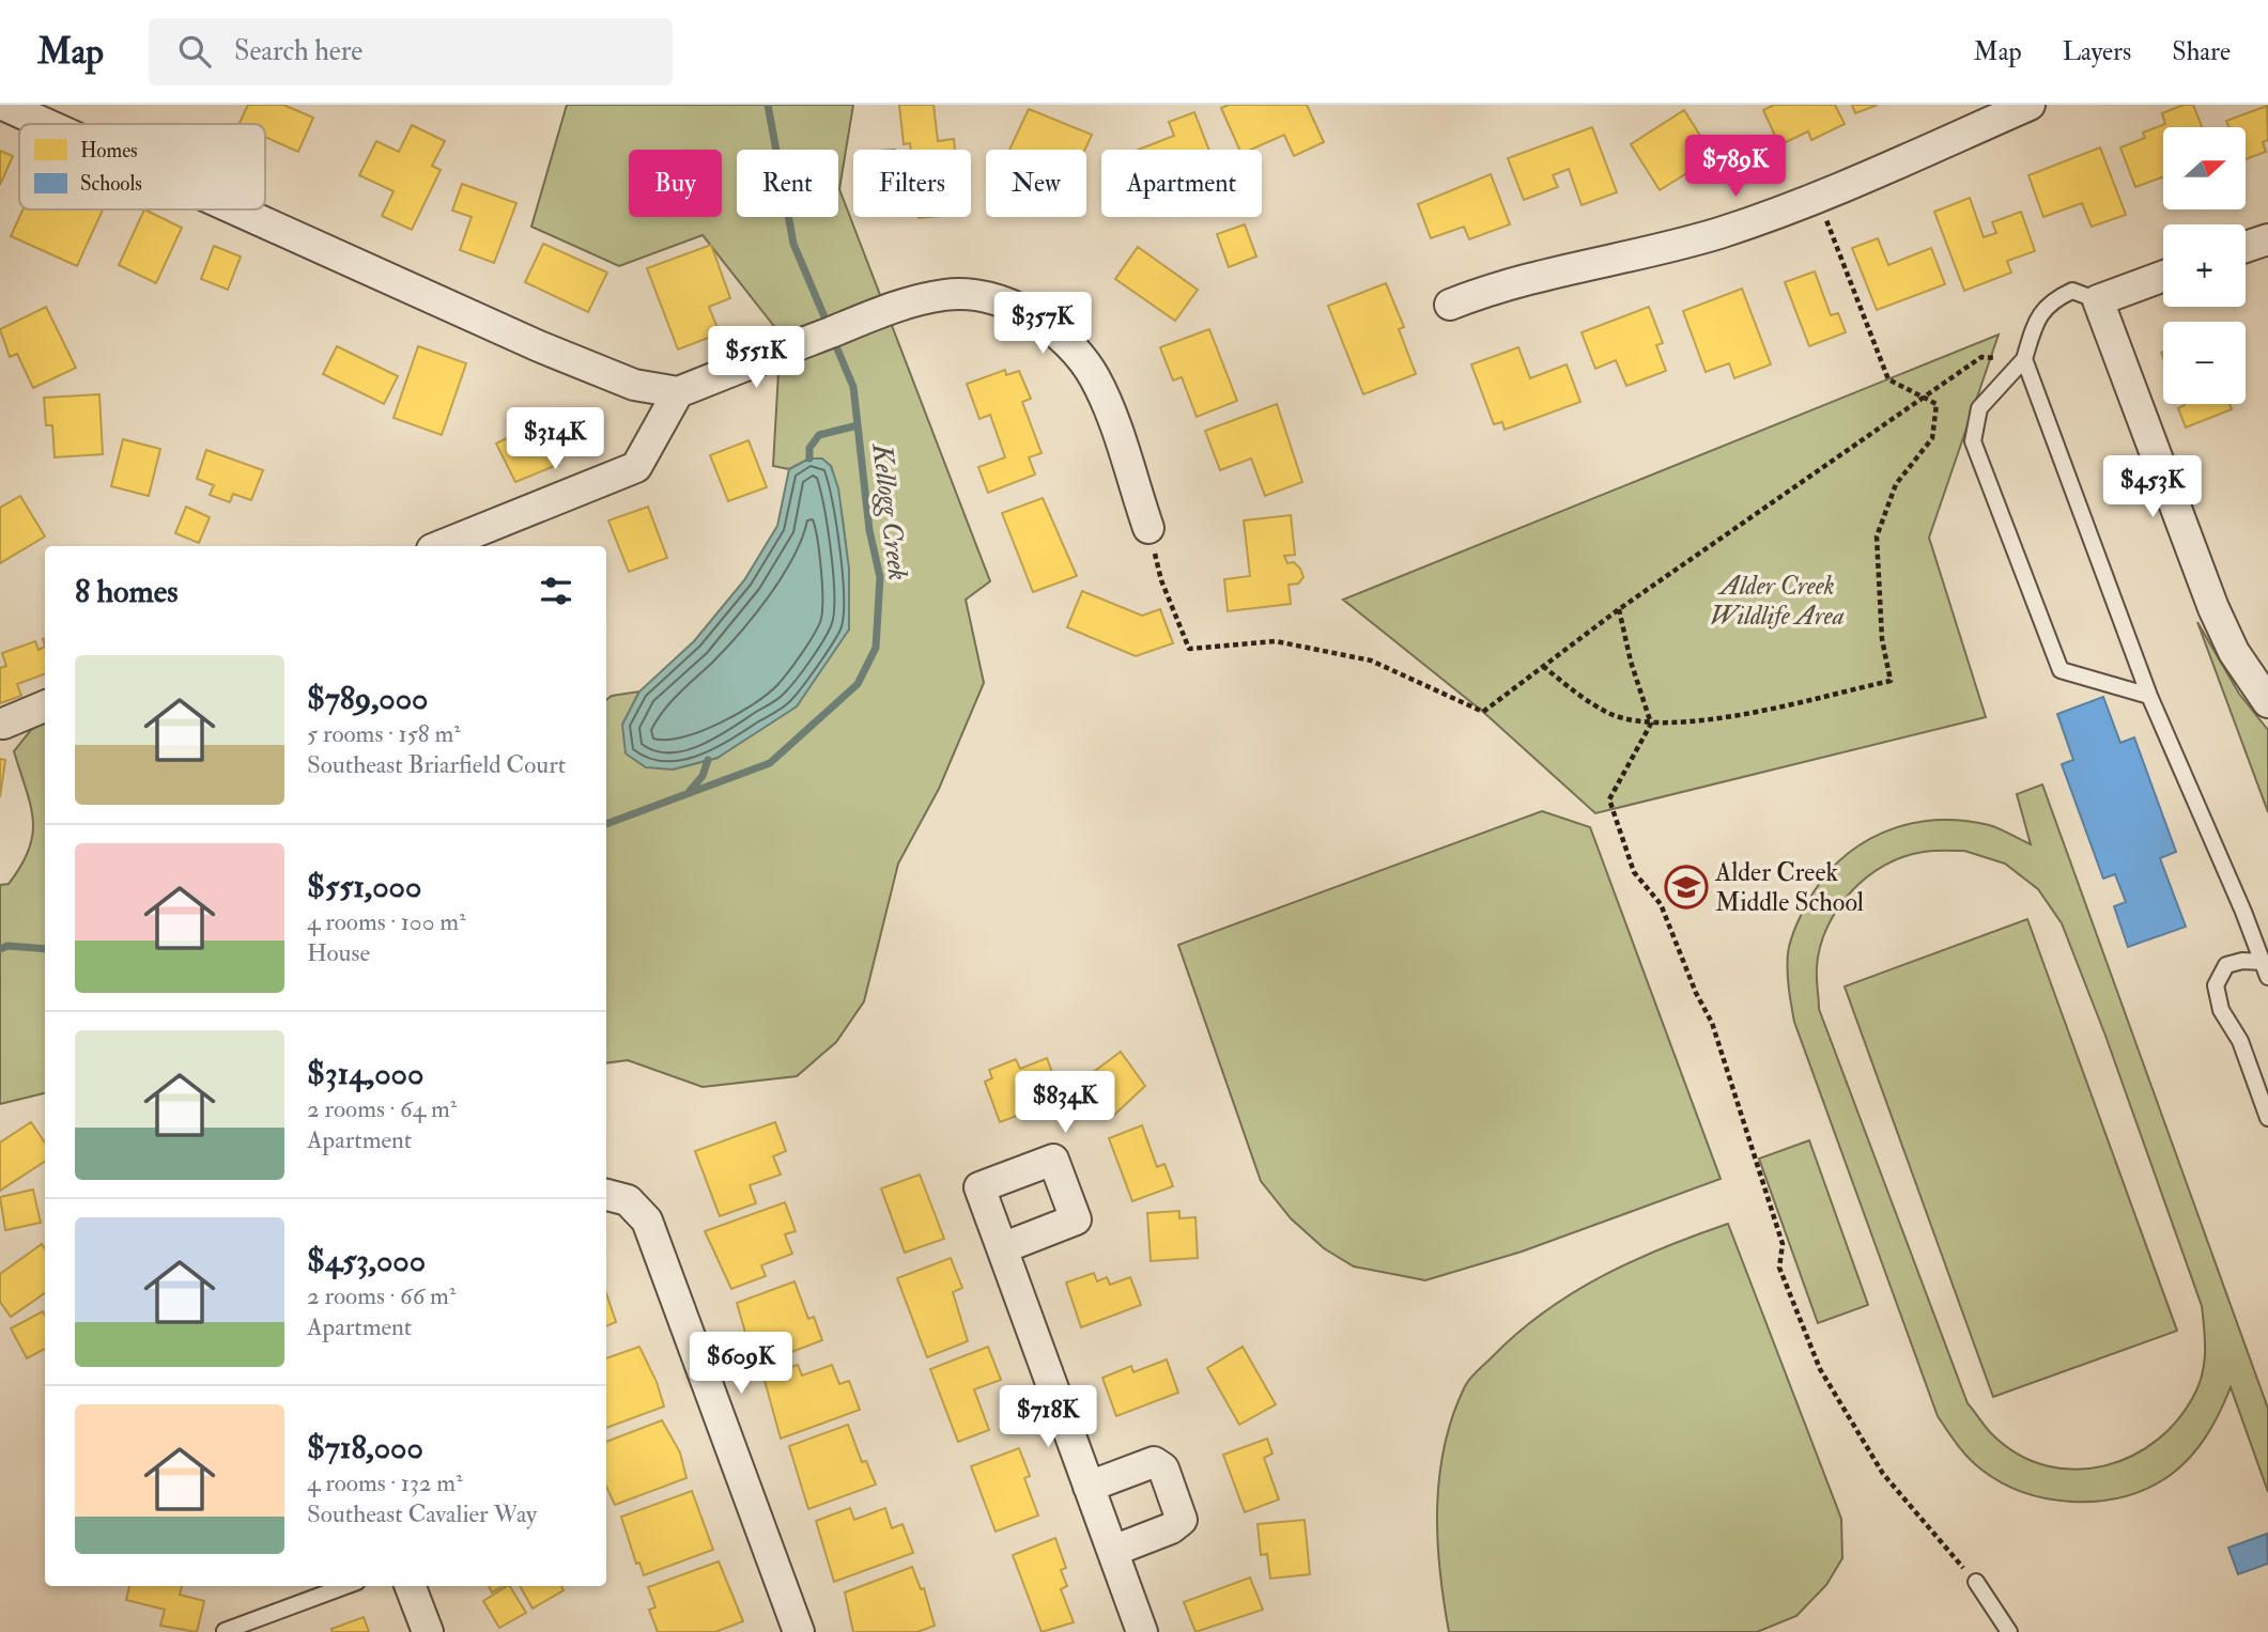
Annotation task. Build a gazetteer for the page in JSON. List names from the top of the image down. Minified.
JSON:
{"water":["Kellogg Creek"],"parks":["Alder Creek Wildlife Area"],"places":{"school or university":["Alder Creek Middle School"]},"legend":["Homes","Schools"],"north":"right","page":{"header":"Map","search":"Search here","nav":["Map","Layers","Share"],"map_buttons":["+","−"],"price":["$789K","$357K","$551K","$314K","$453K","$834K","$609K","$718K"],"chip":["Buy","Rent","Filters","New","Apartment"],"heading":"8 homes","list":[{"name":"$789,000","note":"5 rooms · 158 m² · Southeast Briarfield Court"},{"name":"$551,000","note":"4 rooms · 100 m² · House"},{"name":"$314,000","note":"2 rooms · 64 m² · Apartment"},{"name":"$453,000","note":"2 rooms · 66 m² · Apartment"},{"name":"$718,000","note":"4 rooms · 132 m² · Southeast Cavalier Way"}]}}
